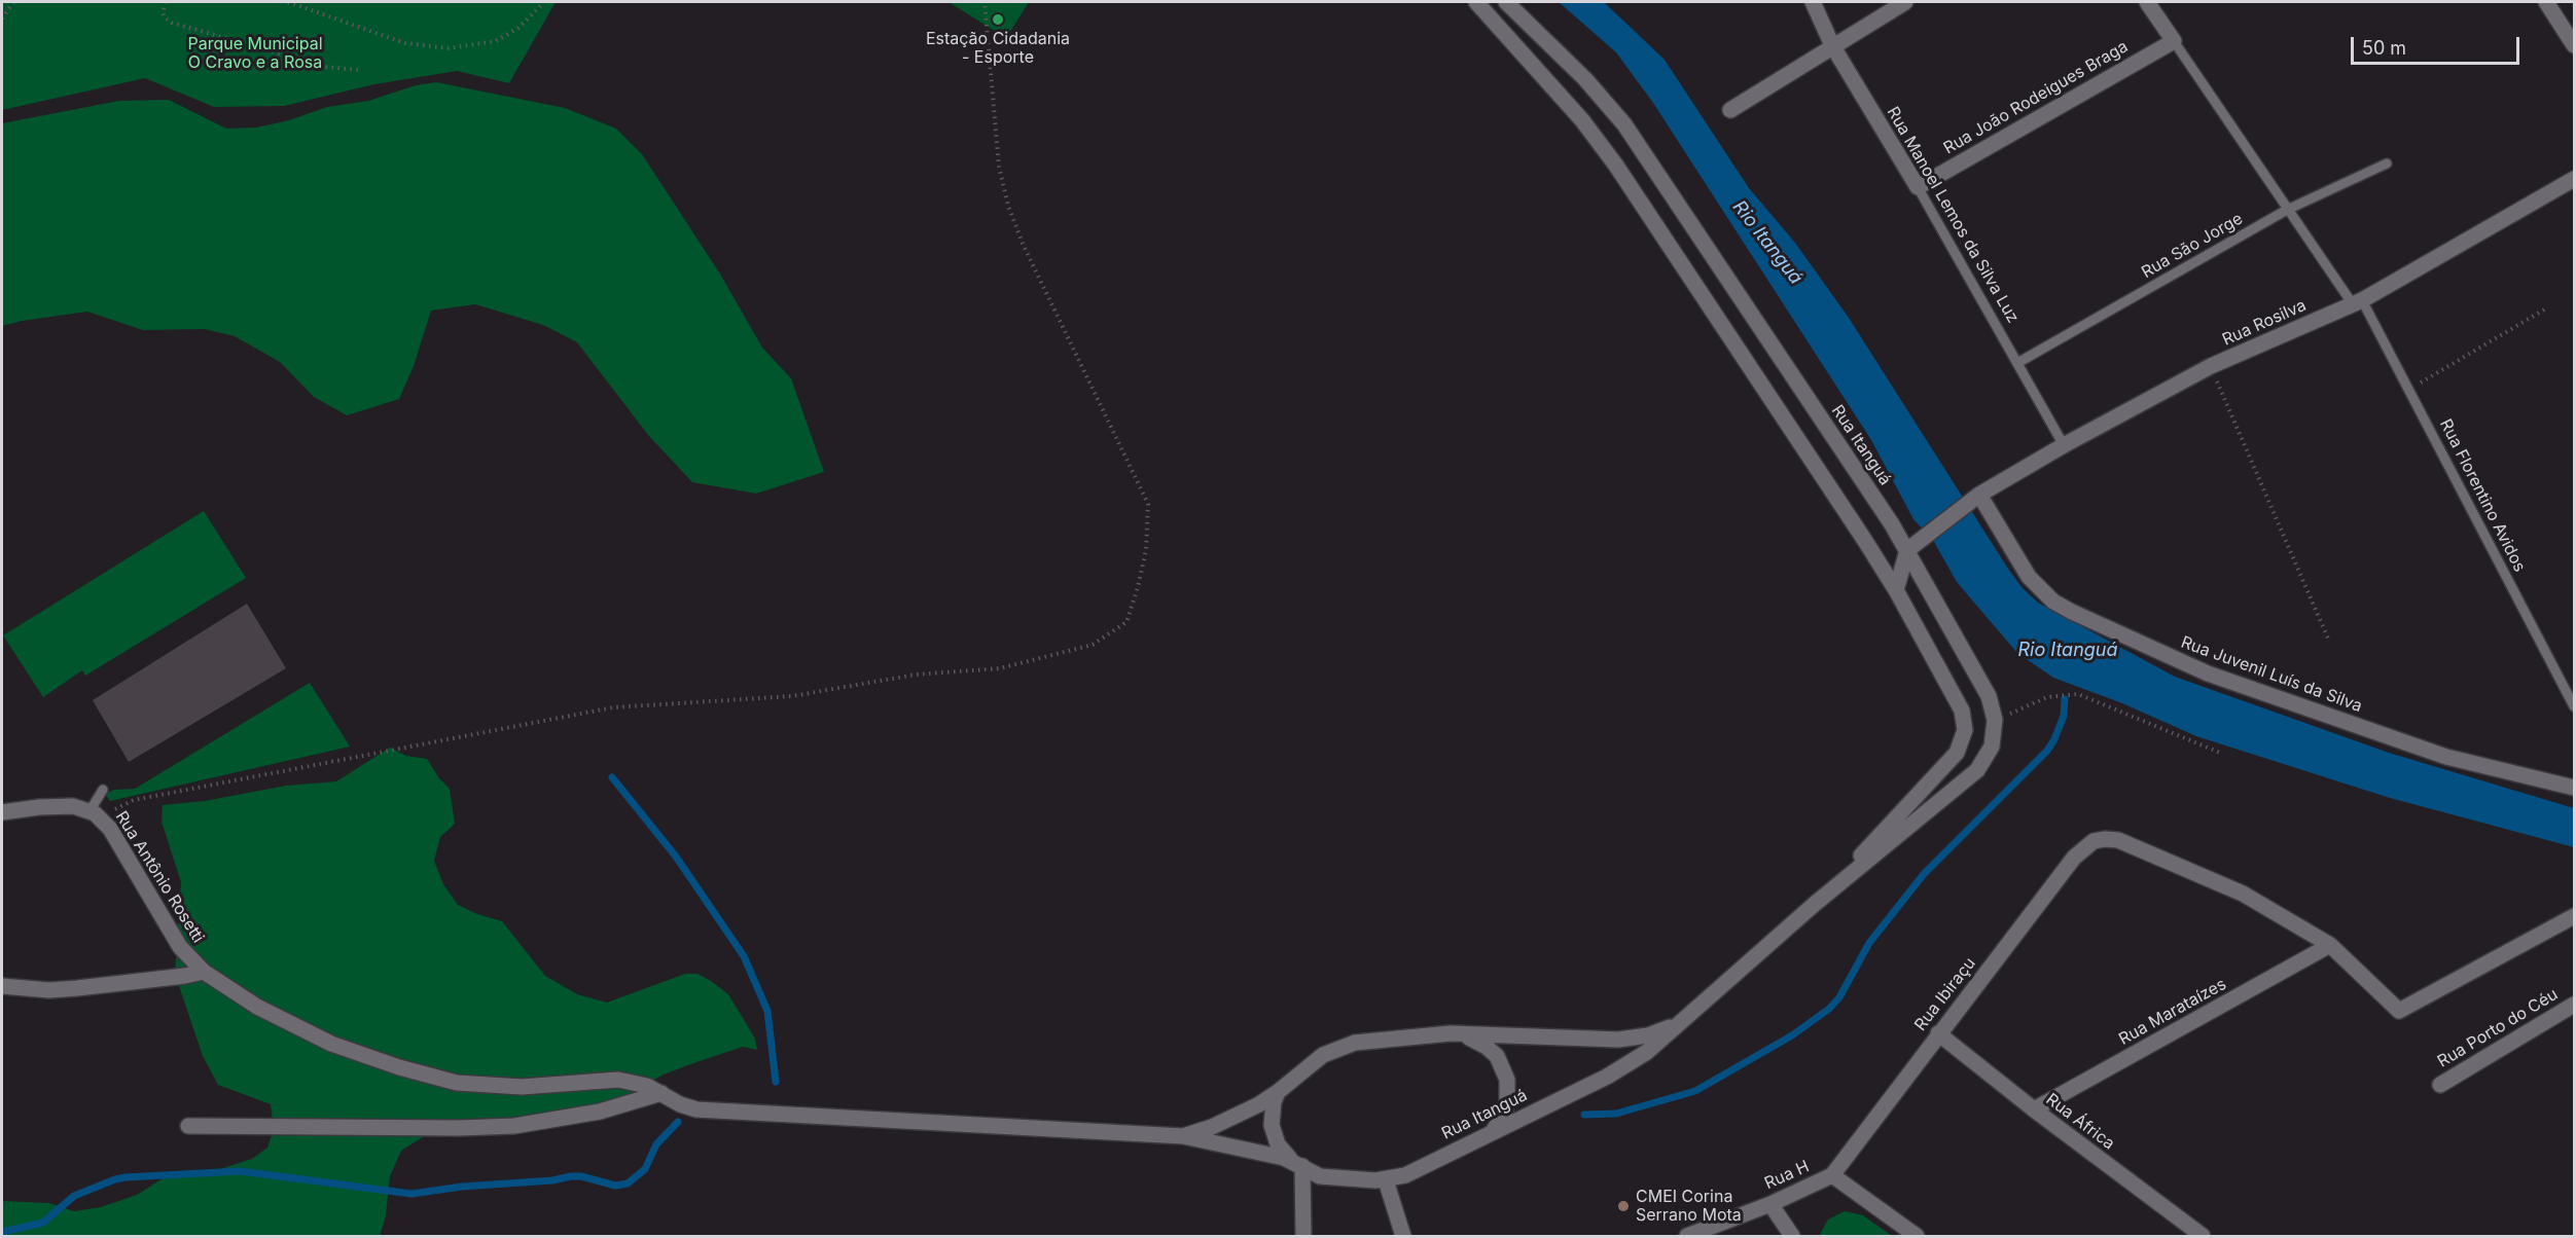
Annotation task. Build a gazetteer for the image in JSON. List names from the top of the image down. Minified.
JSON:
{"streets":{"street":["Rua João Rodeigues Braga","Rua Manoel Lemos da Silva Luz","Rua Rosilva","Rua Itanguá","Rua Juvenil Luís da Silva","Rua Antônio Rosetti","Rua Ibiraçu","Rua Marataízes","Rua Porto do Céu","Rua África","Rua H"],"lane":["Rua São Jorge","Rua Florentino Avidos"]},"crossings":[["Rua João Rodeigues Braga","Rua Manoel Lemos da Silva Luz"],["Rua João Rodeigues Braga","Rua Florentino Avidos"],["Rua Manoel Lemos da Silva Luz","Rua São Jorge"],["Rua Manoel Lemos da Silva Luz","Rua Rosilva"],["Rua São Jorge","Rua Florentino Avidos"],["Rua Rosilva","Rua Itanguá"],["Rua Rosilva","Rua Florentino Avidos"],["Rua Rosilva","Rua Juvenil Luís da Silva"],["Rua Itanguá","Rua Antônio Rosetti"],["Rua Ibiraçu","Rua Marataízes"],["Rua Ibiraçu","Rua África"],["Rua Ibiraçu","Rua H"],["Rua Marataízes","Rua África"]],"water":["Rio Itanguá"],"parks":["Parque Municipal O Cravo e a Rosa"],"places":["Estação Cidadania - Esporte","CMEI Corina Serrano Mota"],"scale_bar":"50 m"}
